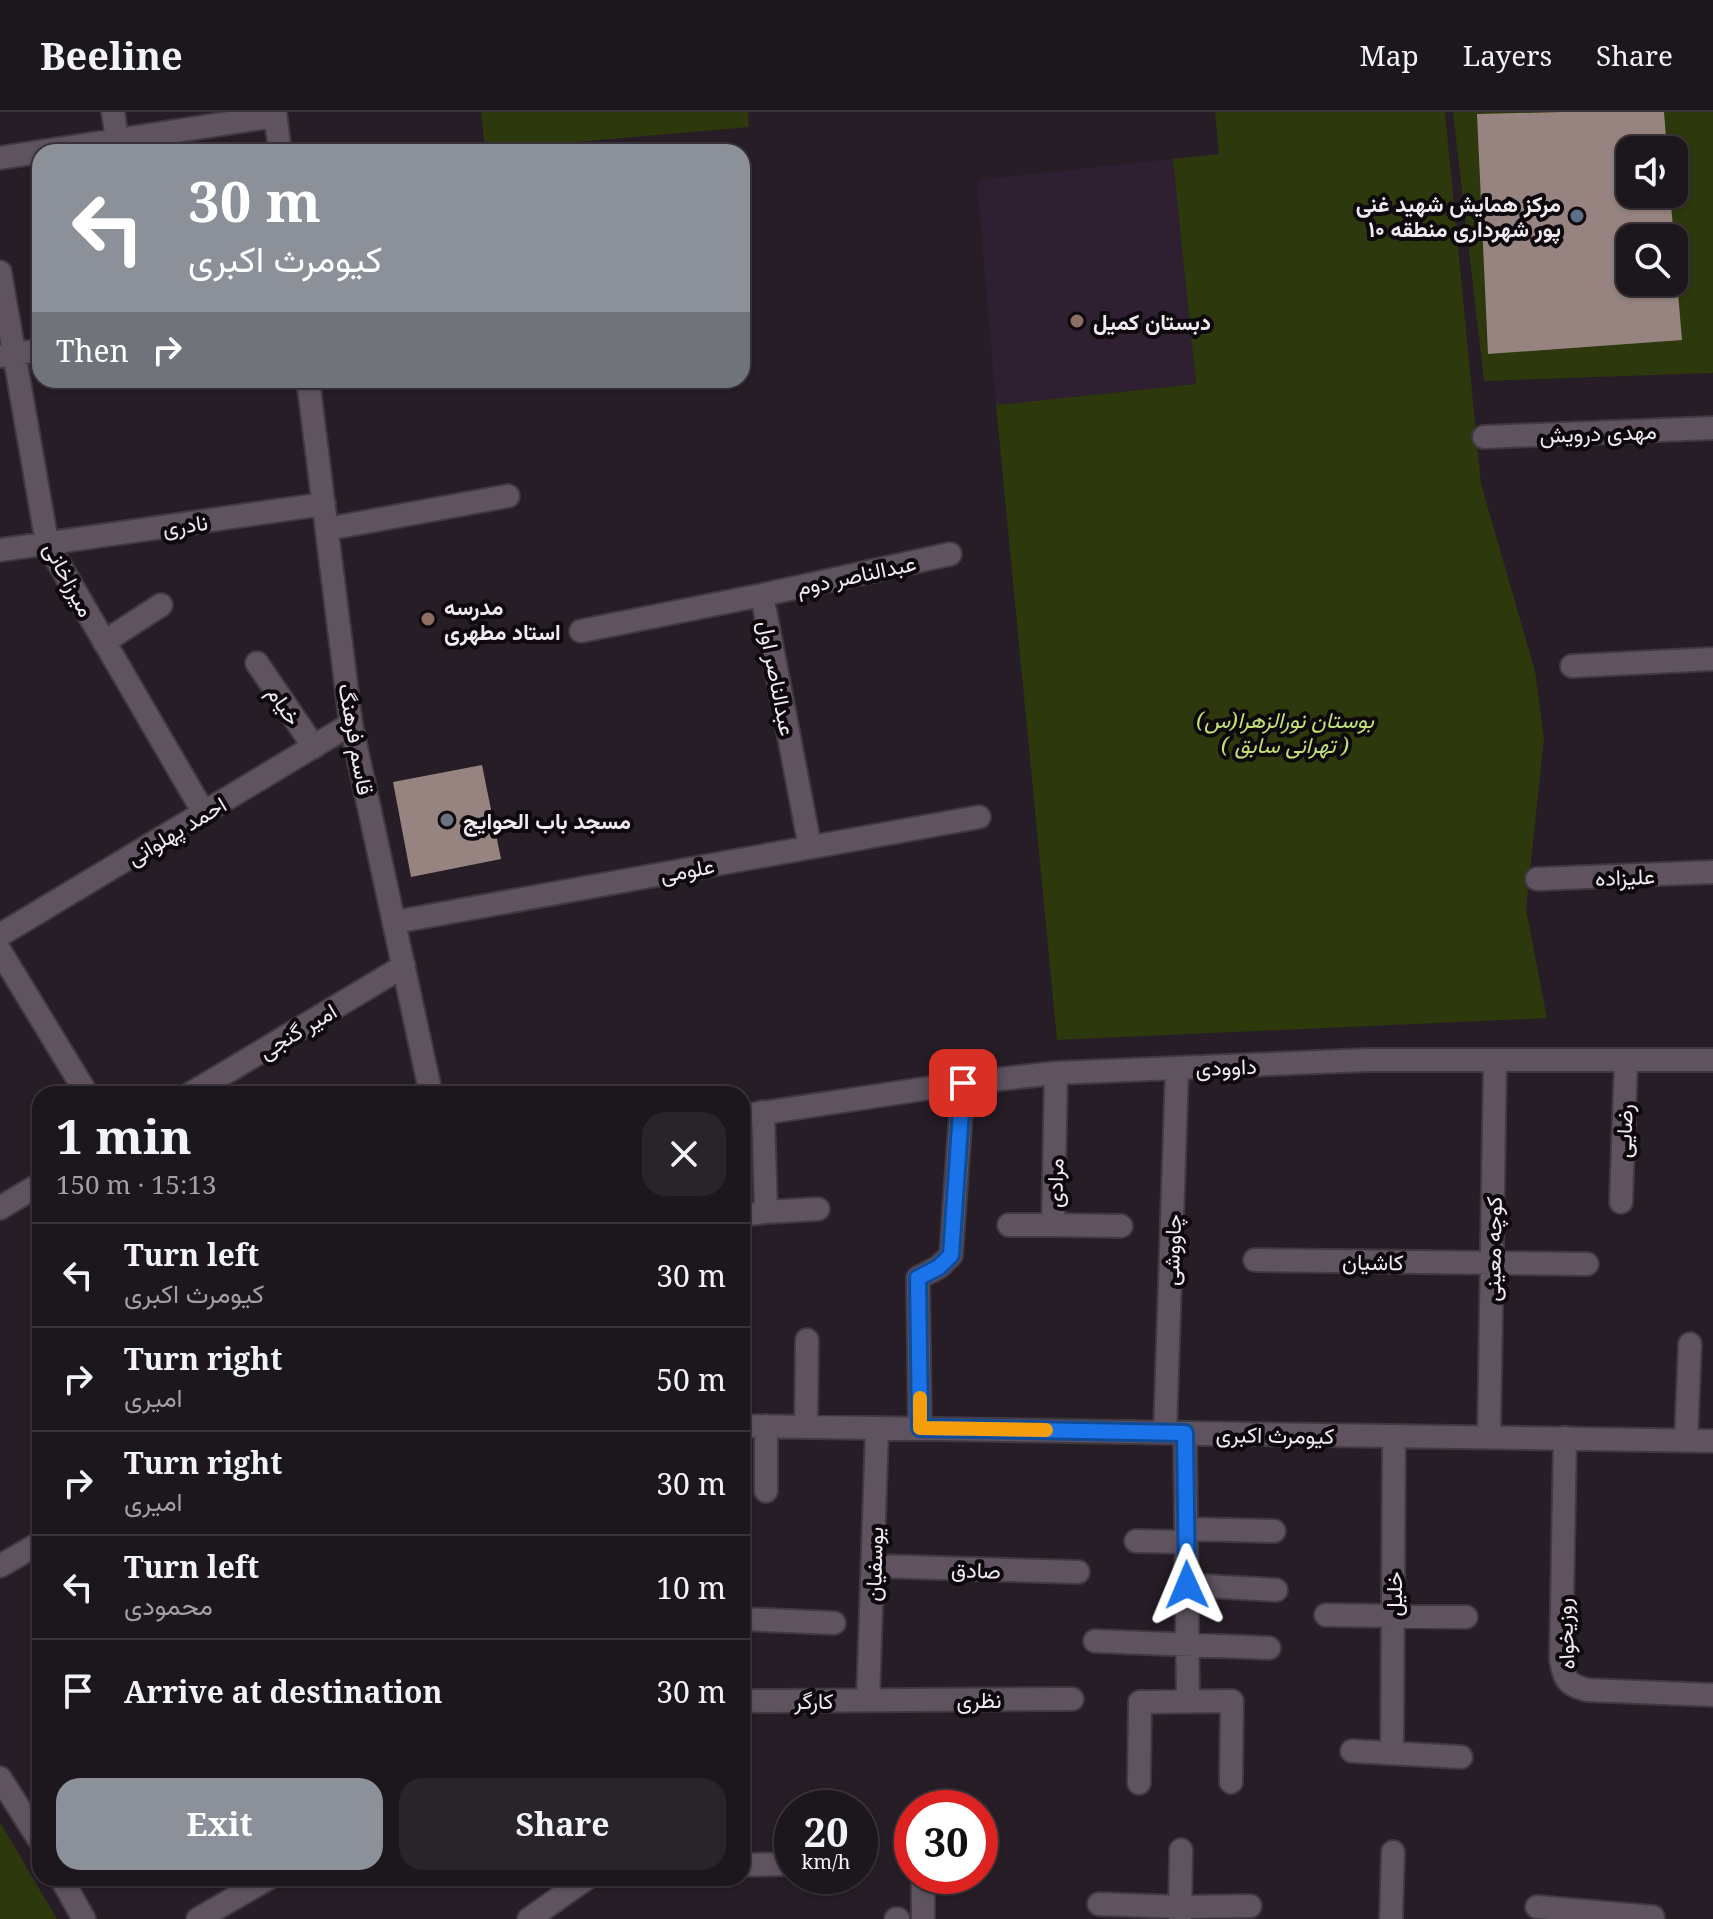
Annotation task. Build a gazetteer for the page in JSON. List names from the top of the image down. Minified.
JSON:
{"streets":{"street":["مهدی درویش","نادری","عبدالناصر دوم","میرزاخانی","عبدالناصر اول","خیام","قاسم فرهنگ","احمد پهلوانی","علومی","علیزاده","امیر گنجی","داوودی","رضایی","مرادی","کوچه معینی","چاووشی","کاشیان","کیومرث اکبری","یوسفیان","صادق","خلیل","روزیخواه","نظری","کارگر"]},"crossings":[["نادری","میرزاخانی"],["نادری","قاسم فرهنگ"],["عبدالناصر دوم","عبدالناصر اول"],["میرزاخانی","احمد پهلوانی"],["عبدالناصر اول","علومی"],["خیام","احمد پهلوانی"],["قاسم فرهنگ","احمد پهلوانی"],["قاسم فرهنگ","علومی"],["قاسم فرهنگ","امیر گنجی"],["داوودی","رضایی"],["داوودی","مرادی"],["داوودی","کوچه معینی"],["داوودی","چاووشی"],["کوچه معینی","کاشیان"],["کوچه معینی","کیومرث اکبری"],["چاووشی","کیومرث اکبری"],["کیومرث اکبری","یوسفیان"],["کیومرث اکبری","خلیل"],["کیومرث اکبری","روزیخواه"],["یوسفیان","صادق"],["یوسفیان","نظری"],["یوسفیان","کارگر"],["نظری","کارگر"]],"parks":["بوستان نورالزهرا(س) ( تهرانی سابق )"],"places":["مرکز همایش شهید غنی پور شهرداری منطقه ۱۰","دبستان کمیل","مدرسه استاد مطهری","مسجد باب الحوایج"],"page":{"header":"Beeline","nav":["Map","Layers","Share"],"turn":["30 m","کیومرث اکبری"],"then":"Then","heading":["1 min","150 m · 15:13"],"list":[{"name":"Turn left","note":"کیومرث اکبری","value":"30 m"},{"name":"Turn right","note":"امیری","value":"50 m"},{"name":"Turn right","note":"امیری","value":"30 m"},{"name":"Turn left","note":"محمودی","value":"10 m"},{"name":"Arrive at destination","value":"30 m"}],"buttons":["Exit","Share"],"speed":"20 km/h","limit":"30"}}
